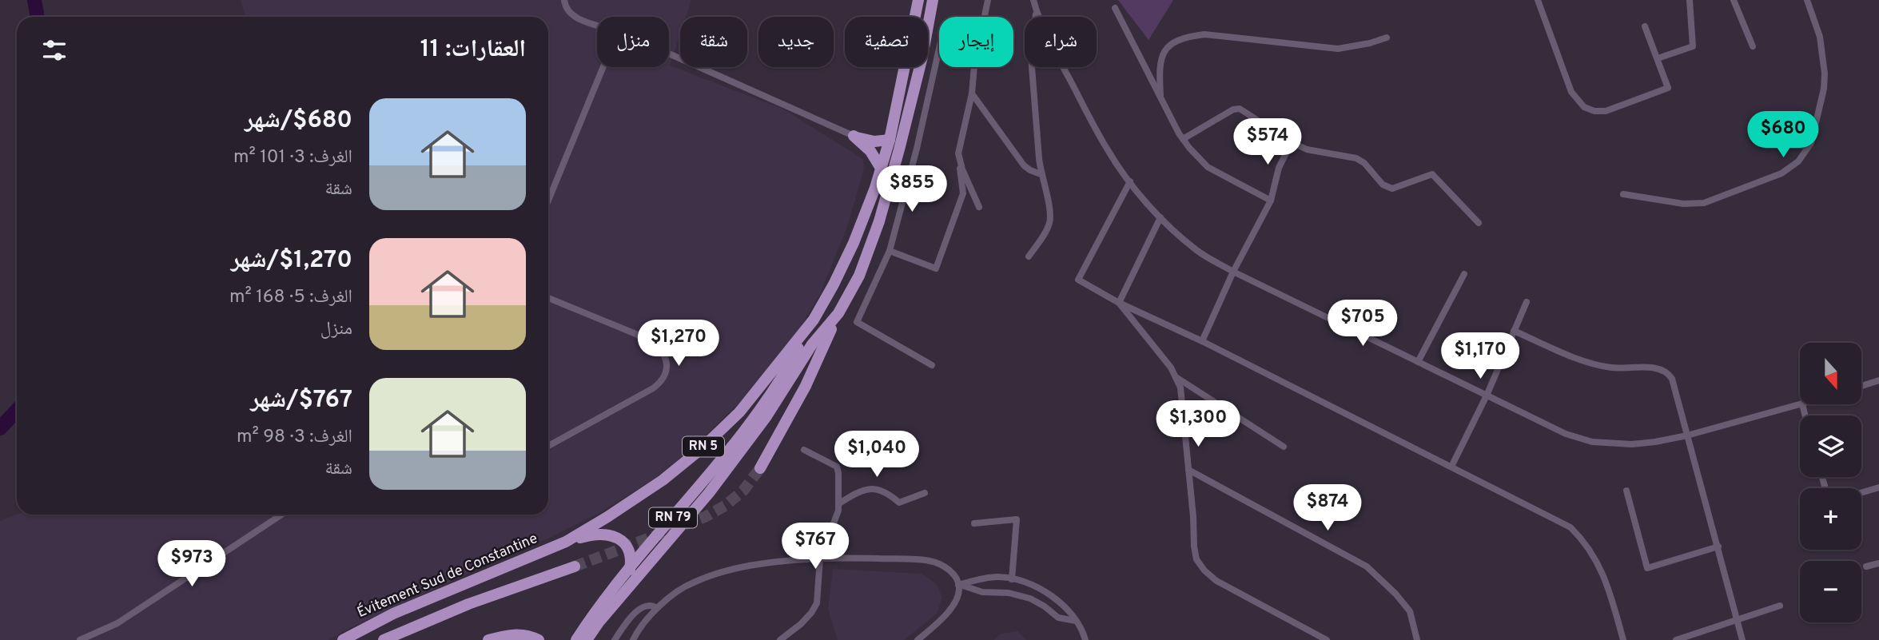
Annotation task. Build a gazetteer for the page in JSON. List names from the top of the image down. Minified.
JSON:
{"streets":{"highway":["RN 5","RN 79","Évitement Sud de Constantine"]},"crossings":[["RN 5","RN 79"],["RN 5","Évitement Sud de Constantine"]],"north":"bottom","page":{"chip":["شراء","إيجار","تصفية","جديد","شقة","منزل"],"heading":"العقارات: 11","list":[{"name":"$680/شهر","note":"الغرف: 3 · 101 m² · شقة"},{"name":"$1,270/شهر","note":"الغرف: 5 · 168 m² · منزل"},{"name":"$767/شهر","note":"الغرف: 3 · 98 m² · شقة"}],"price":["$680","$574","$855","$705","$1,270","$1,170","$1,300","$1,040","$874","$767","$973"],"map_buttons":["+","−"]}}
